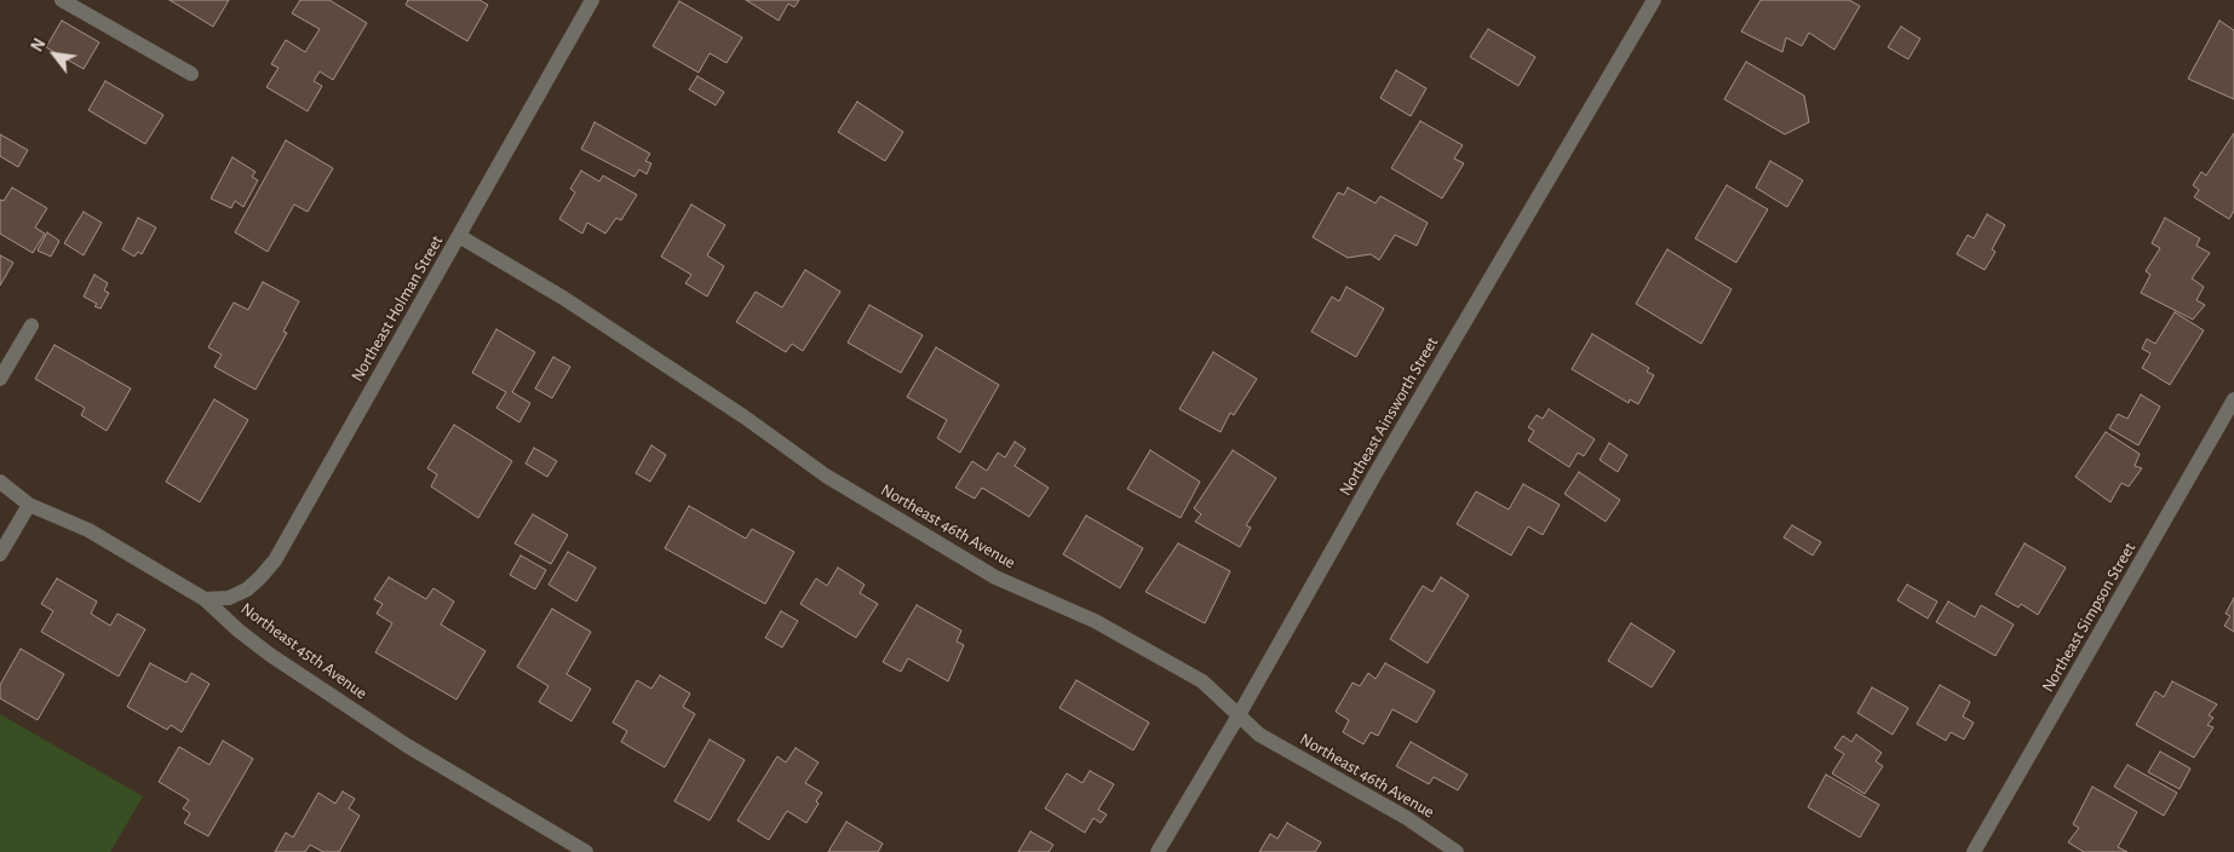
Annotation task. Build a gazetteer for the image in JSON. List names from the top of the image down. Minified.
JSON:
{"streets":{"street":["Northeast Holman Street","Northeast Ainsworth Street","Northeast 46th Avenue","Northeast Simpson Street","Northeast 45th Avenue"]},"crossings":[["Northeast Holman Street","Northeast 46th Avenue"],["Northeast Holman Street","Northeast 45th Avenue"],["Northeast Ainsworth Street","Northeast 46th Avenue"]],"north":"top left"}
